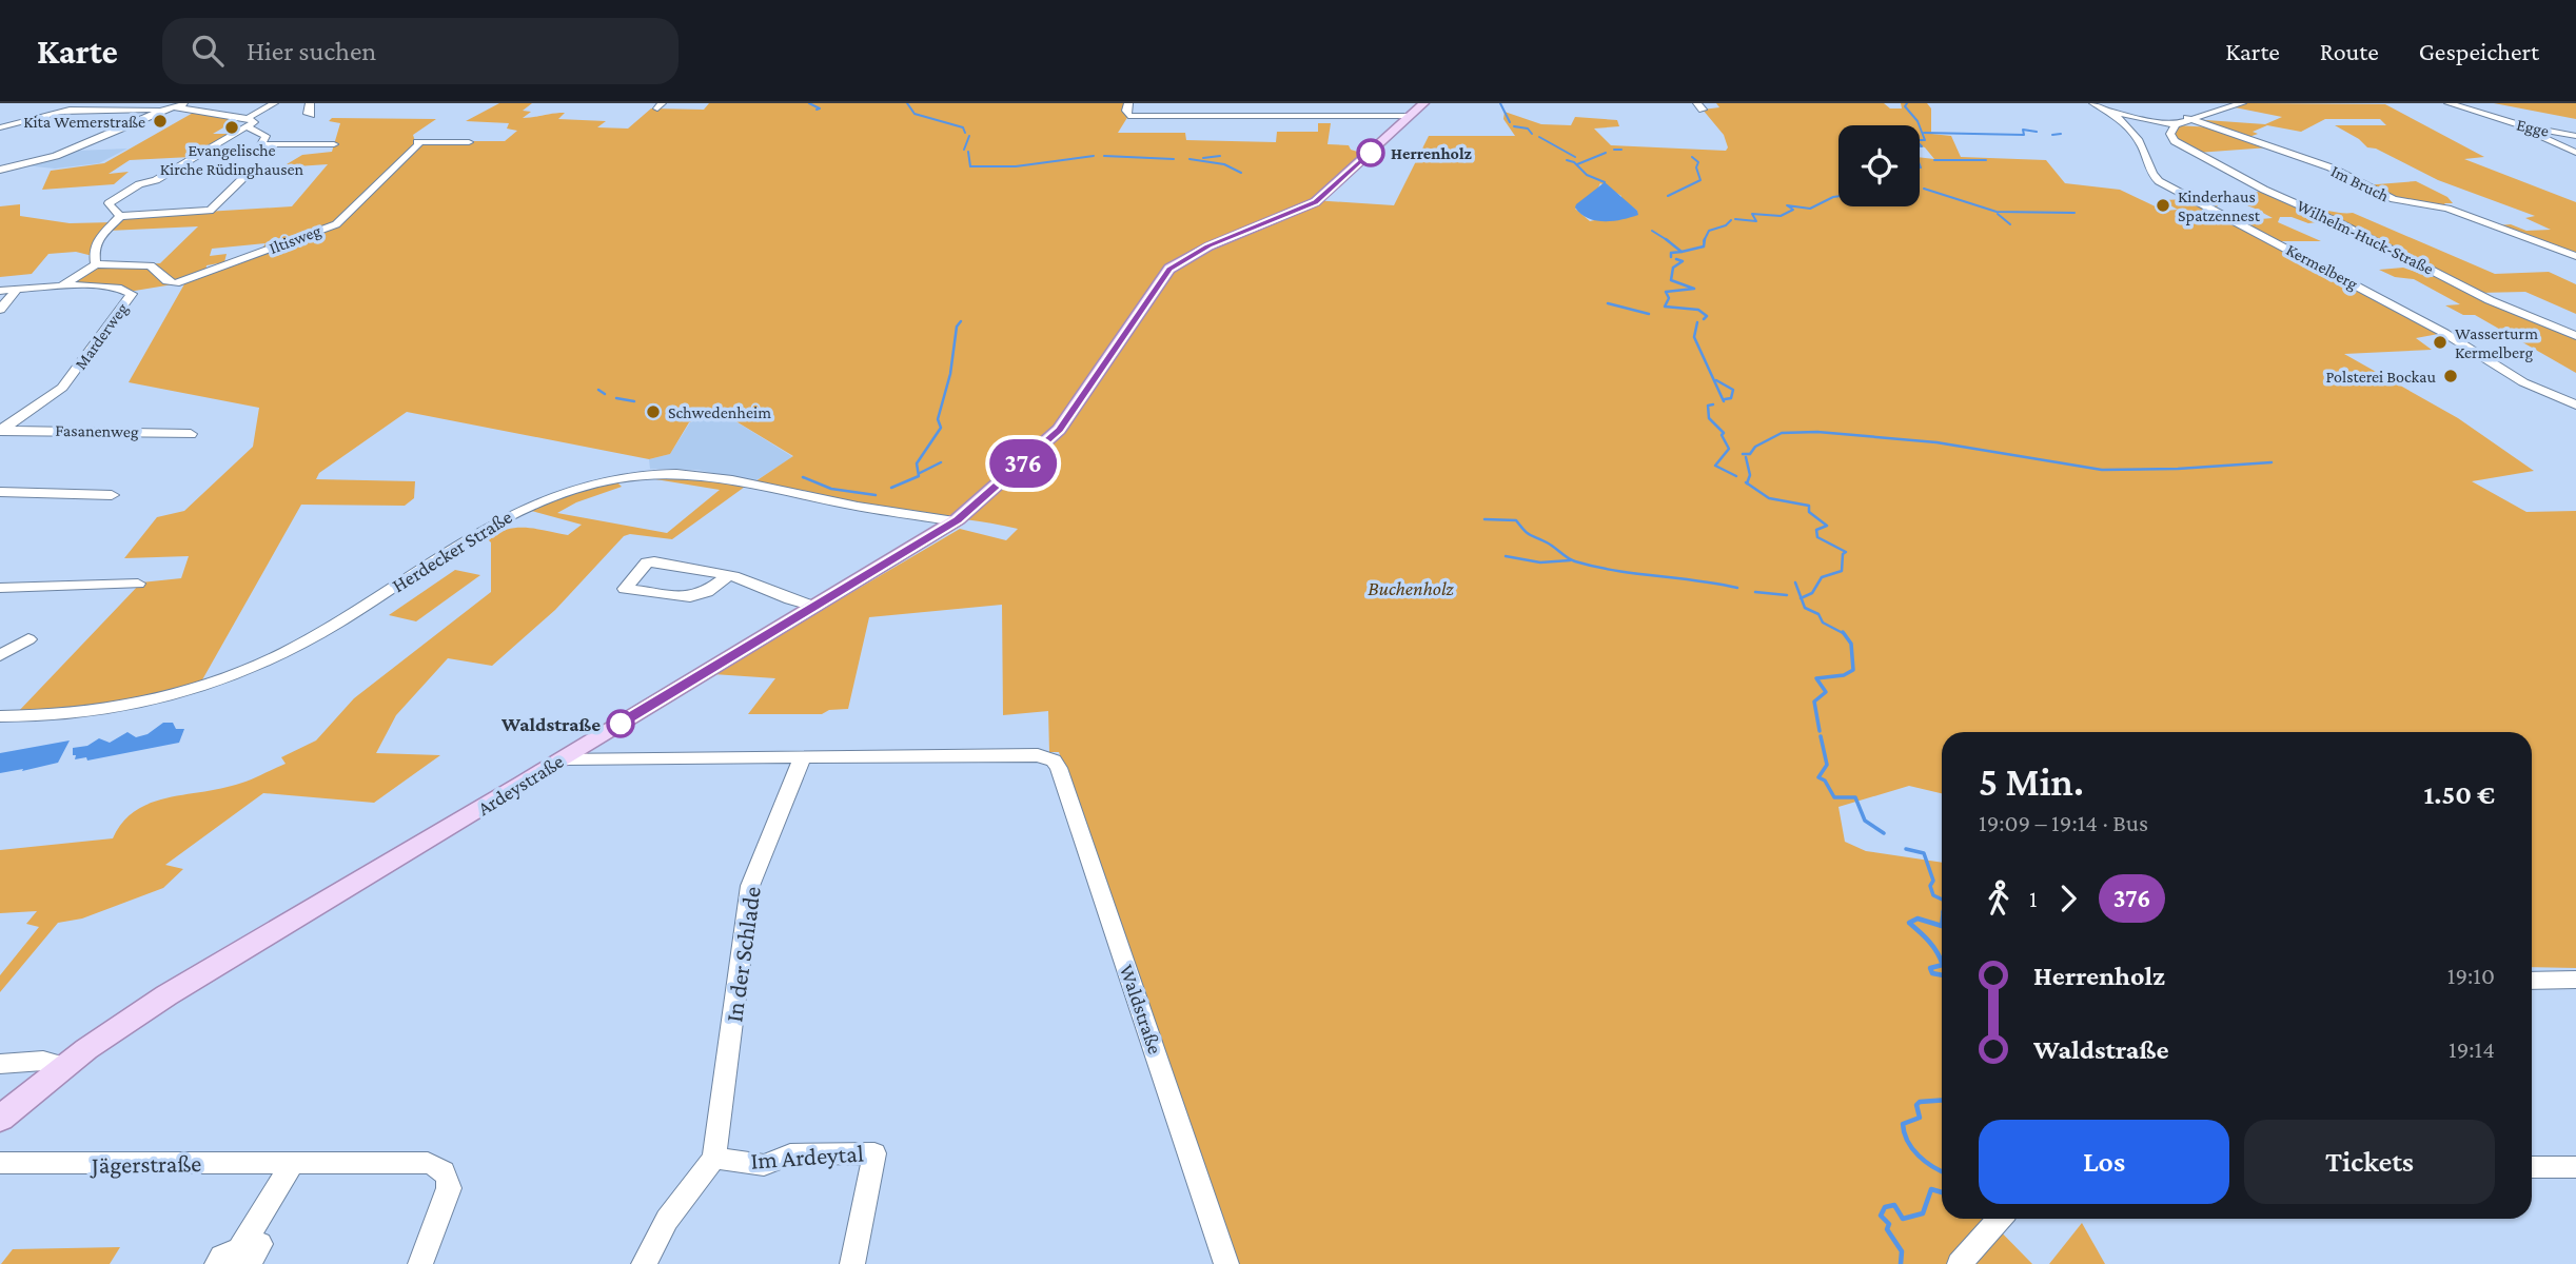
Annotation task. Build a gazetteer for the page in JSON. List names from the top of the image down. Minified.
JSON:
{"streets":{"main road":["Ardeystraße"],"street":["Egge","Im Bruch","Wilhelm-Huck-Straße","Iltisweg","Kermelberg","Marderweg","Fasanenweg","Herdecker Straße","In der Schlade","Waldstraße","Im Ardeytal","Jägerstraße"]},"crossings":[["Marderweg","Fasanenweg"],["Herdecker Straße","Ardeystraße"],["Ardeystraße","Waldstraße"],["In der Schlade","Waldstraße"],["In der Schlade","Im Ardeytal"]],"parks":["Buchenholz"],"places":["Kita Wemerstraße","Evangelische Kirche Rüdinghausen","Herrenholz","Kinderhaus Spatzennest","Wasserturm Kermelberg","Polsterei Bockau","Schwedenheim","Waldstraße"],"lines":["bus line 376"],"page":{"header":"Karte","search":"Hier suchen","nav":["Karte","Route","Gespeichert"],"on_map":"376","heading":["5 Min.","19:09 – 19:14 · Bus","1.50 €"],"legs":["1","376"],"list":[{"name":"Herrenholz","value":"19:10"},{"name":"Waldstraße","value":"19:14"}],"buttons":["Los","Tickets"]}}
